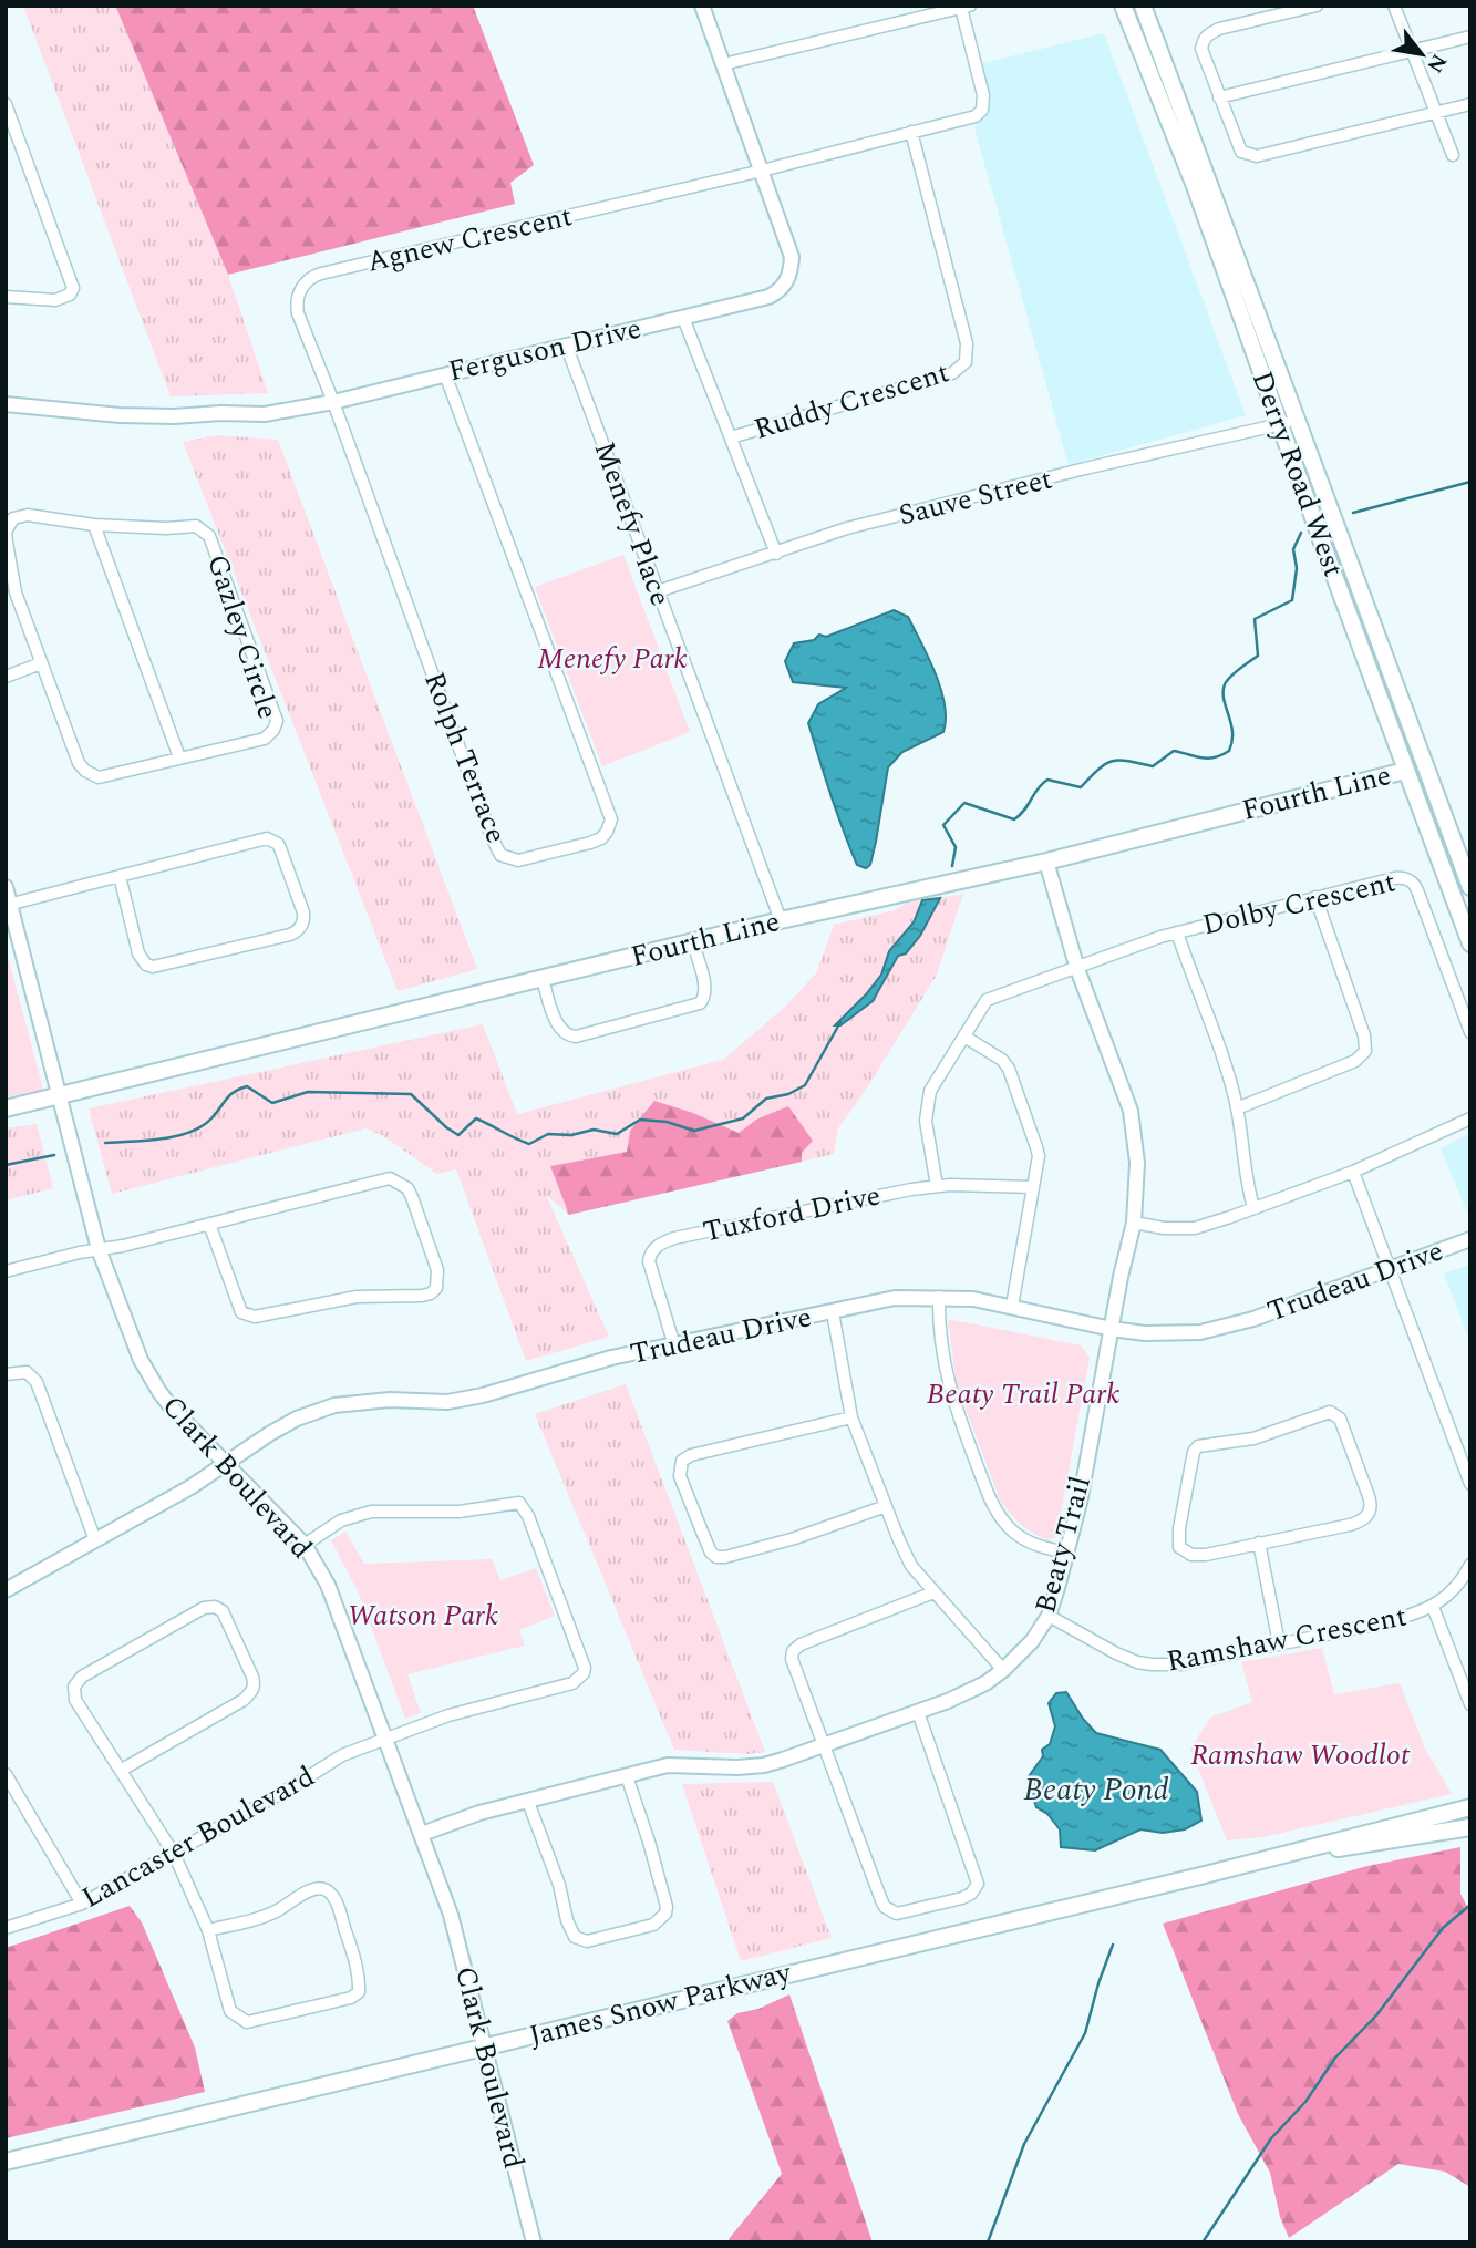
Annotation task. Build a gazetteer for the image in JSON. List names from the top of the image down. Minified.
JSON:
{"streets":{"main road":["Derry Road West","Fourth Line","James Snow Parkway"],"street":["Agnew Crescent","Ferguson Drive","Ruddy Crescent","Sauve Street","Menefy Place","Gazley Circle","Rolph Terrace","Dolby Crescent","Tuxford Drive","Trudeau Drive","Clark Boulevard","Beaty Trail","Ramshaw Crescent","Lancaster Boulevard"]},"crossings":[["Agnew Crescent","Ferguson Drive"],["Agnew Crescent","Rolph Terrace"],["Ferguson Drive","Menefy Place"],["Ferguson Drive","Rolph Terrace"],["Derry Road West","Sauve Street"],["Derry Road West","Fourth Line"],["Sauve Street","Menefy Place"],["Menefy Place","Fourth Line"],["Fourth Line","Clark Boulevard"],["Fourth Line","Beaty Trail"],["Dolby Crescent","Tuxford Drive"],["Dolby Crescent","Beaty Trail"],["Tuxford Drive","Trudeau Drive"],["Trudeau Drive","Clark Boulevard"],["Trudeau Drive","Beaty Trail"],["Clark Boulevard","Beaty Trail"],["Clark Boulevard","Lancaster Boulevard"],["Clark Boulevard","James Snow Parkway"],["Beaty Trail","Ramshaw Crescent"]],"water":["Beaty Pond"],"parks":["Menefy Park","Beaty Trail Park","Watson Park","Ramshaw Woodlot"],"north":"bottom right"}
